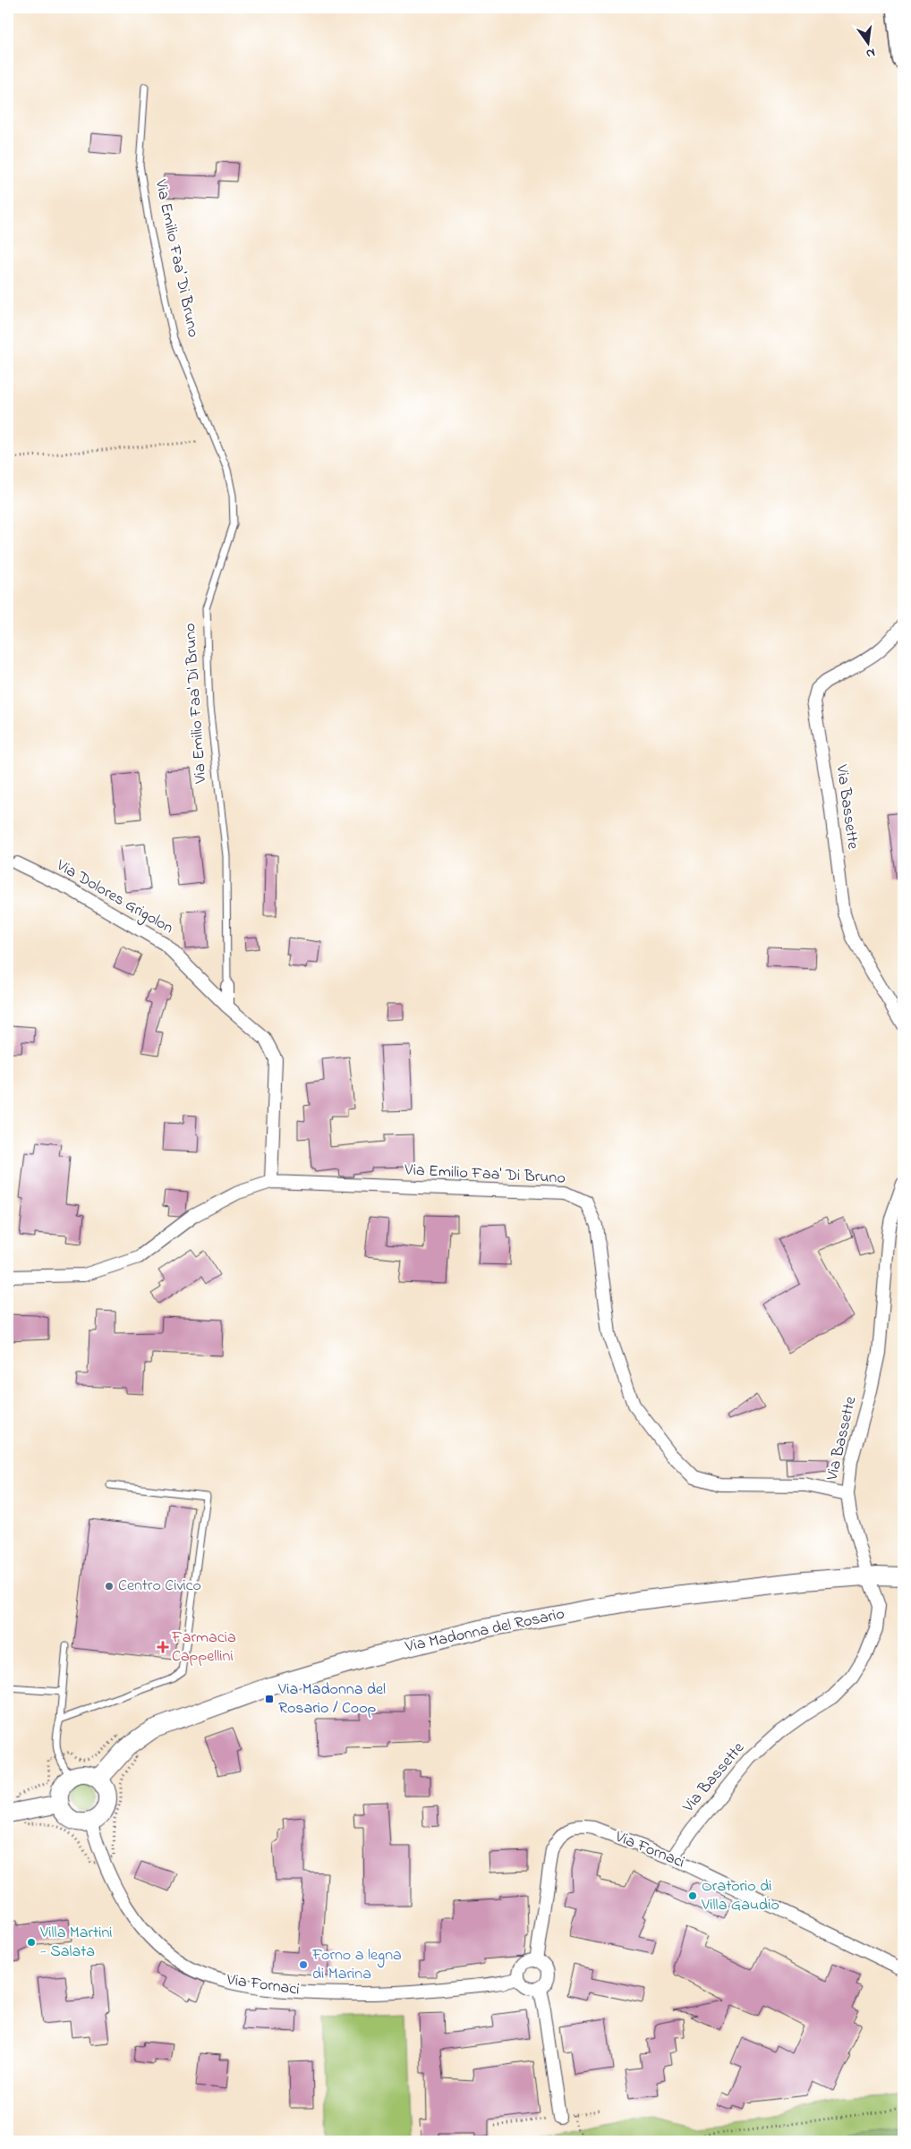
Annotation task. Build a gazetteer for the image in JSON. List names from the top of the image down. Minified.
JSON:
{"streets":{"street":["Via Emilio Faa' Di Bruno","Via Bassette","Via Dolores Grigolon","Via Madonna del Rosario","Via Fornaci"]},"crossings":[["Via Emilio Faa' Di Bruno","Via Bassette"],["Via Emilio Faa' Di Bruno","Via Dolores Grigolon"],["Via Bassette","Via Madonna del Rosario"],["Via Bassette","Via Fornaci"],["Via Madonna del Rosario","Via Fornaci"]],"places":{"other":["Centro Civico","Oratorio di Villa Gaudio","Villa Martini - Salata","Forno a legna di Marina"],"health":["Farmacia Cappellini"],"transit":["Via Madonna del Rosario / Coop"]},"north":"bottom"}
